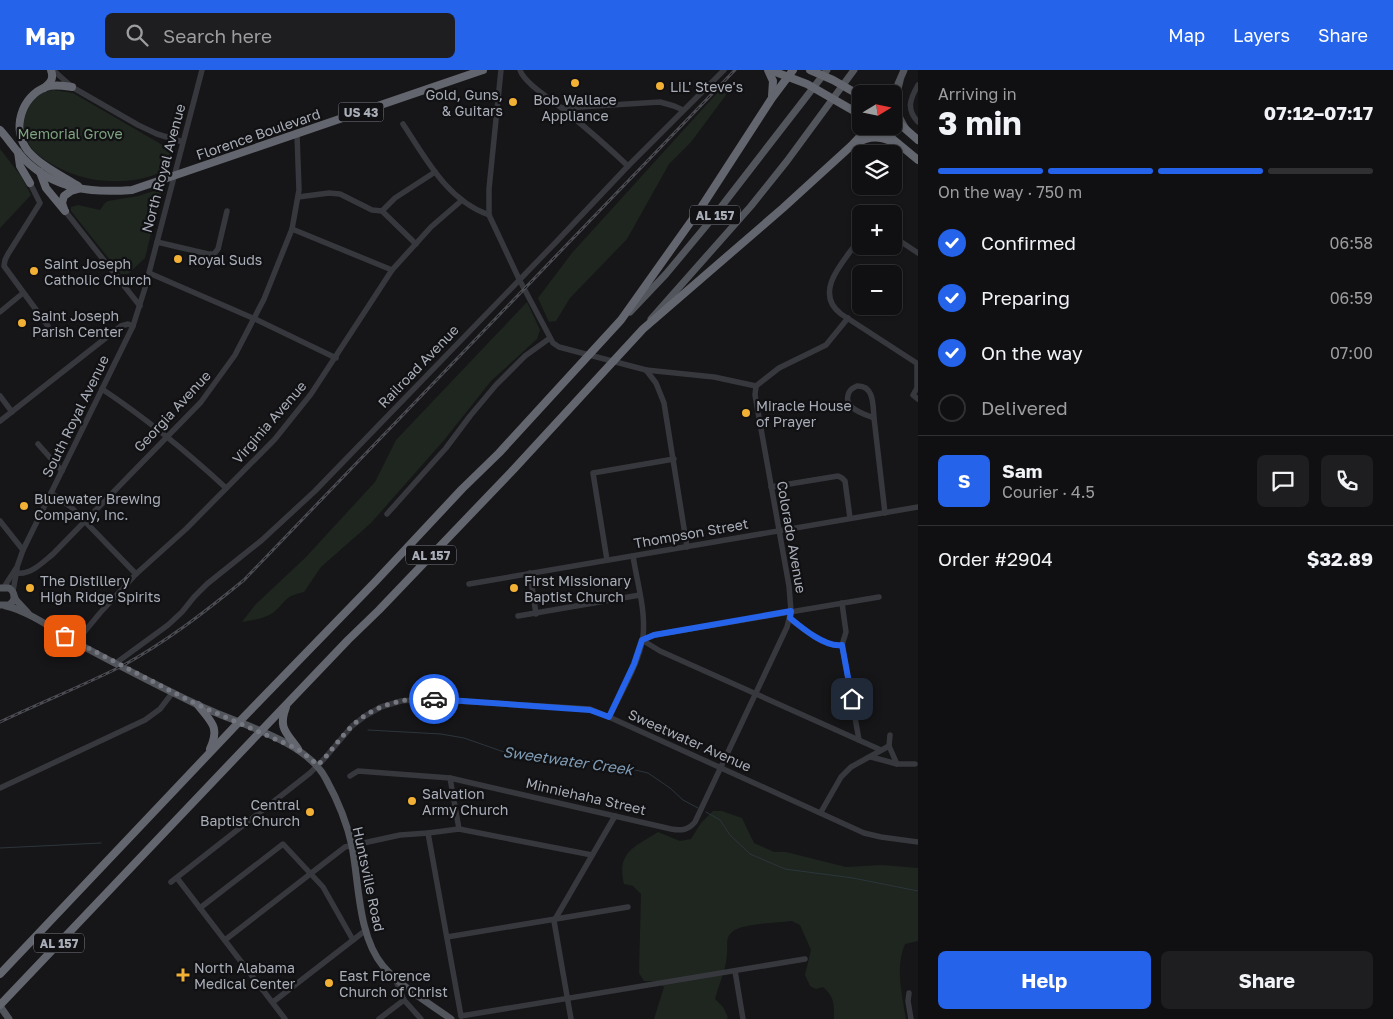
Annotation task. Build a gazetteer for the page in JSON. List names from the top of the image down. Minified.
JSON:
{"streets":{"highway":["US 43","Florence Boulevard","AL 157"],"main road":["Huntsville Road"],"street":["North Royal Avenue","Railroad Avenue","Georgia Avenue","South Royal Avenue","Virginia Avenue","Thompson Street","Colorado Avenue","Sweetwater Avenue","Minniehaha Street"]},"crossings":[["US 43","Florence Boulevard"],["Florence Boulevard","Georgia Avenue"],["North Royal Avenue","South Royal Avenue"],["AL 157","Huntsville Road"],["Railroad Avenue","Huntsville Road"],["Georgia Avenue","South Royal Avenue"],["South Royal Avenue","Huntsville Road"],["Virginia Avenue","Huntsville Road"],["Thompson Street","Colorado Avenue"],["Colorado Avenue","Sweetwater Avenue"],["Colorado Avenue","Minniehaha Street"],["Sweetwater Avenue","Huntsville Road"]],"water":["Sweetwater Creek"],"parks":["Memorial Grove"],"places":{"other":["Bob Wallace Appliance","LiL' Steve's","Gold, Guns, & Guitars","Royal Suds","Saint Joseph Catholic Church","Saint Joseph Parish Center","Miracle House of Prayer","Bluewater Brewing Company, Inc.","The Distillery High Ridge Spirits","First Missionary Baptist Church","Salvation Army Church","Central Baptist Church","East Florence Church of Christ"],"health":["North Alabama Medical Center"]},"north":"right","page":{"header":"Map","search":"Search here","nav":["Map","Layers","Share"],"heading":["3 min","Arriving in","07:12–07:17"],"panel":["Sam","Courier · 4.5","Order #2904","$32.89"],"map_buttons":["+","−"],"bar":"On the way · 750 m","list":[["Confirmed","06:58"],["Preparing","06:59"],["On the way","07:00"],"Delivered"],"round":"S","buttons":["Help","Share"]}}
